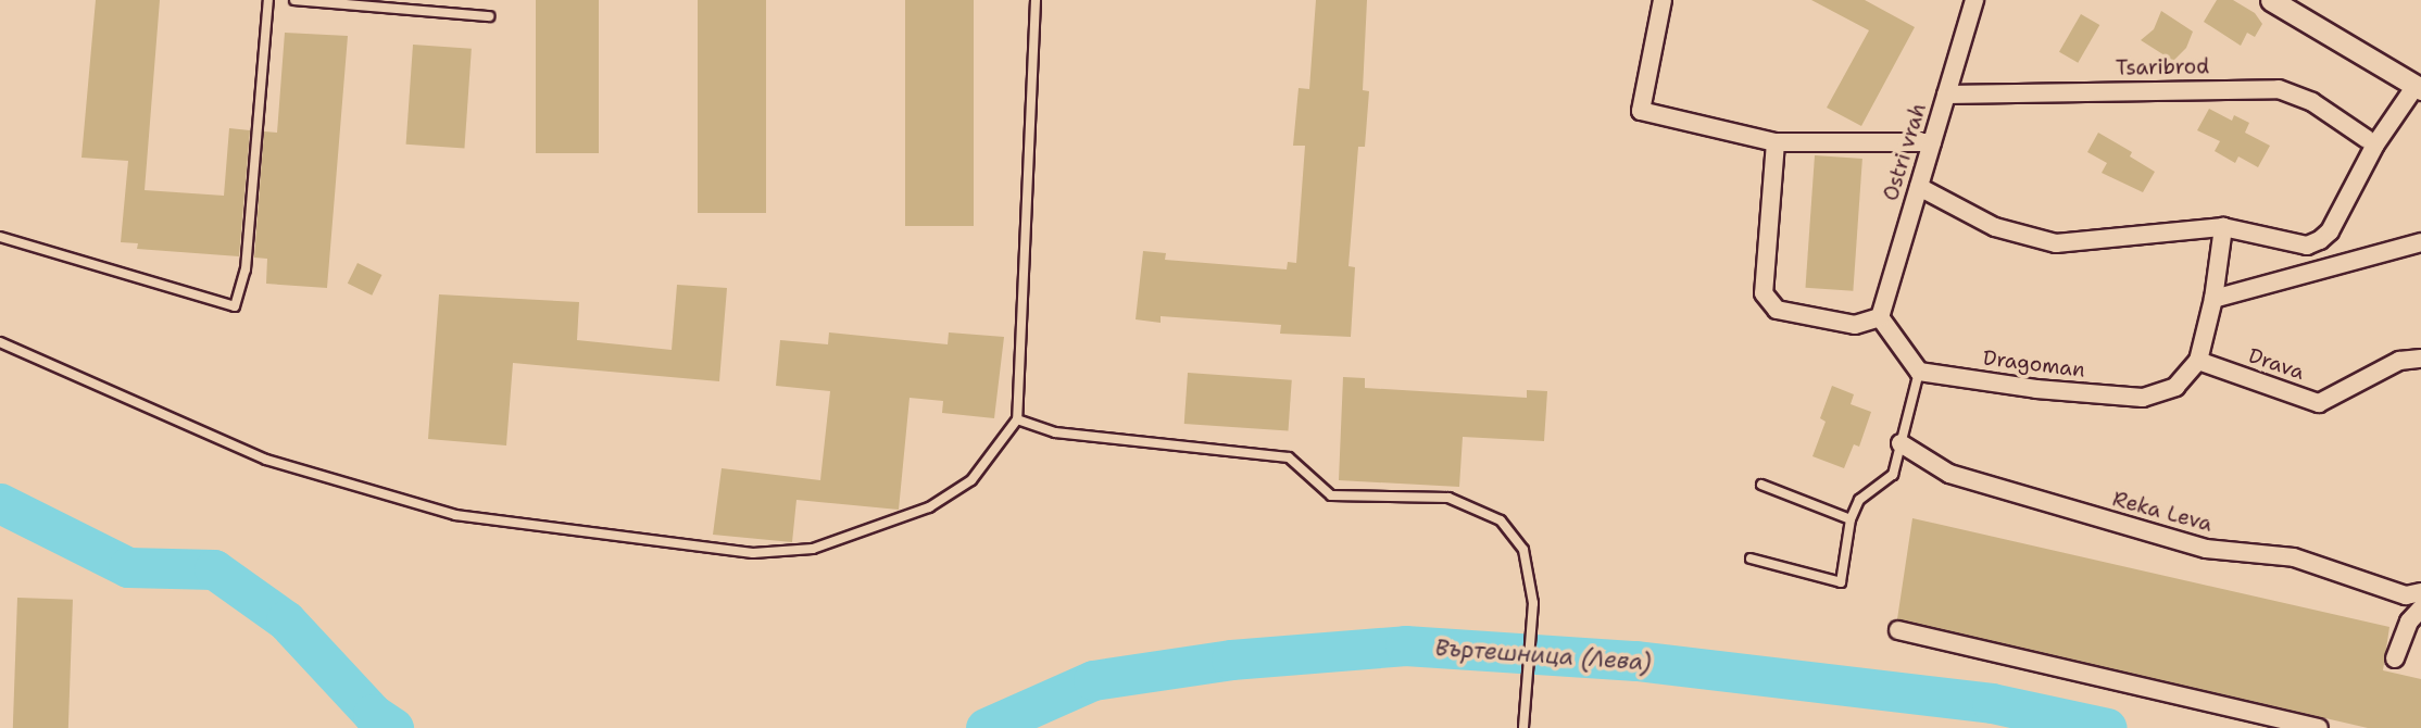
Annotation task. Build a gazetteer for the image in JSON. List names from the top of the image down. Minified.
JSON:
{"streets":{"street":["Tsaribrod","Ostri vrah","Dragoman","Drava","Reka Leva"]},"crossings":[["Tsaribrod","Ostri vrah"],["Dragoman","Drava"]],"water":["Въртешница (Лева)"]}
